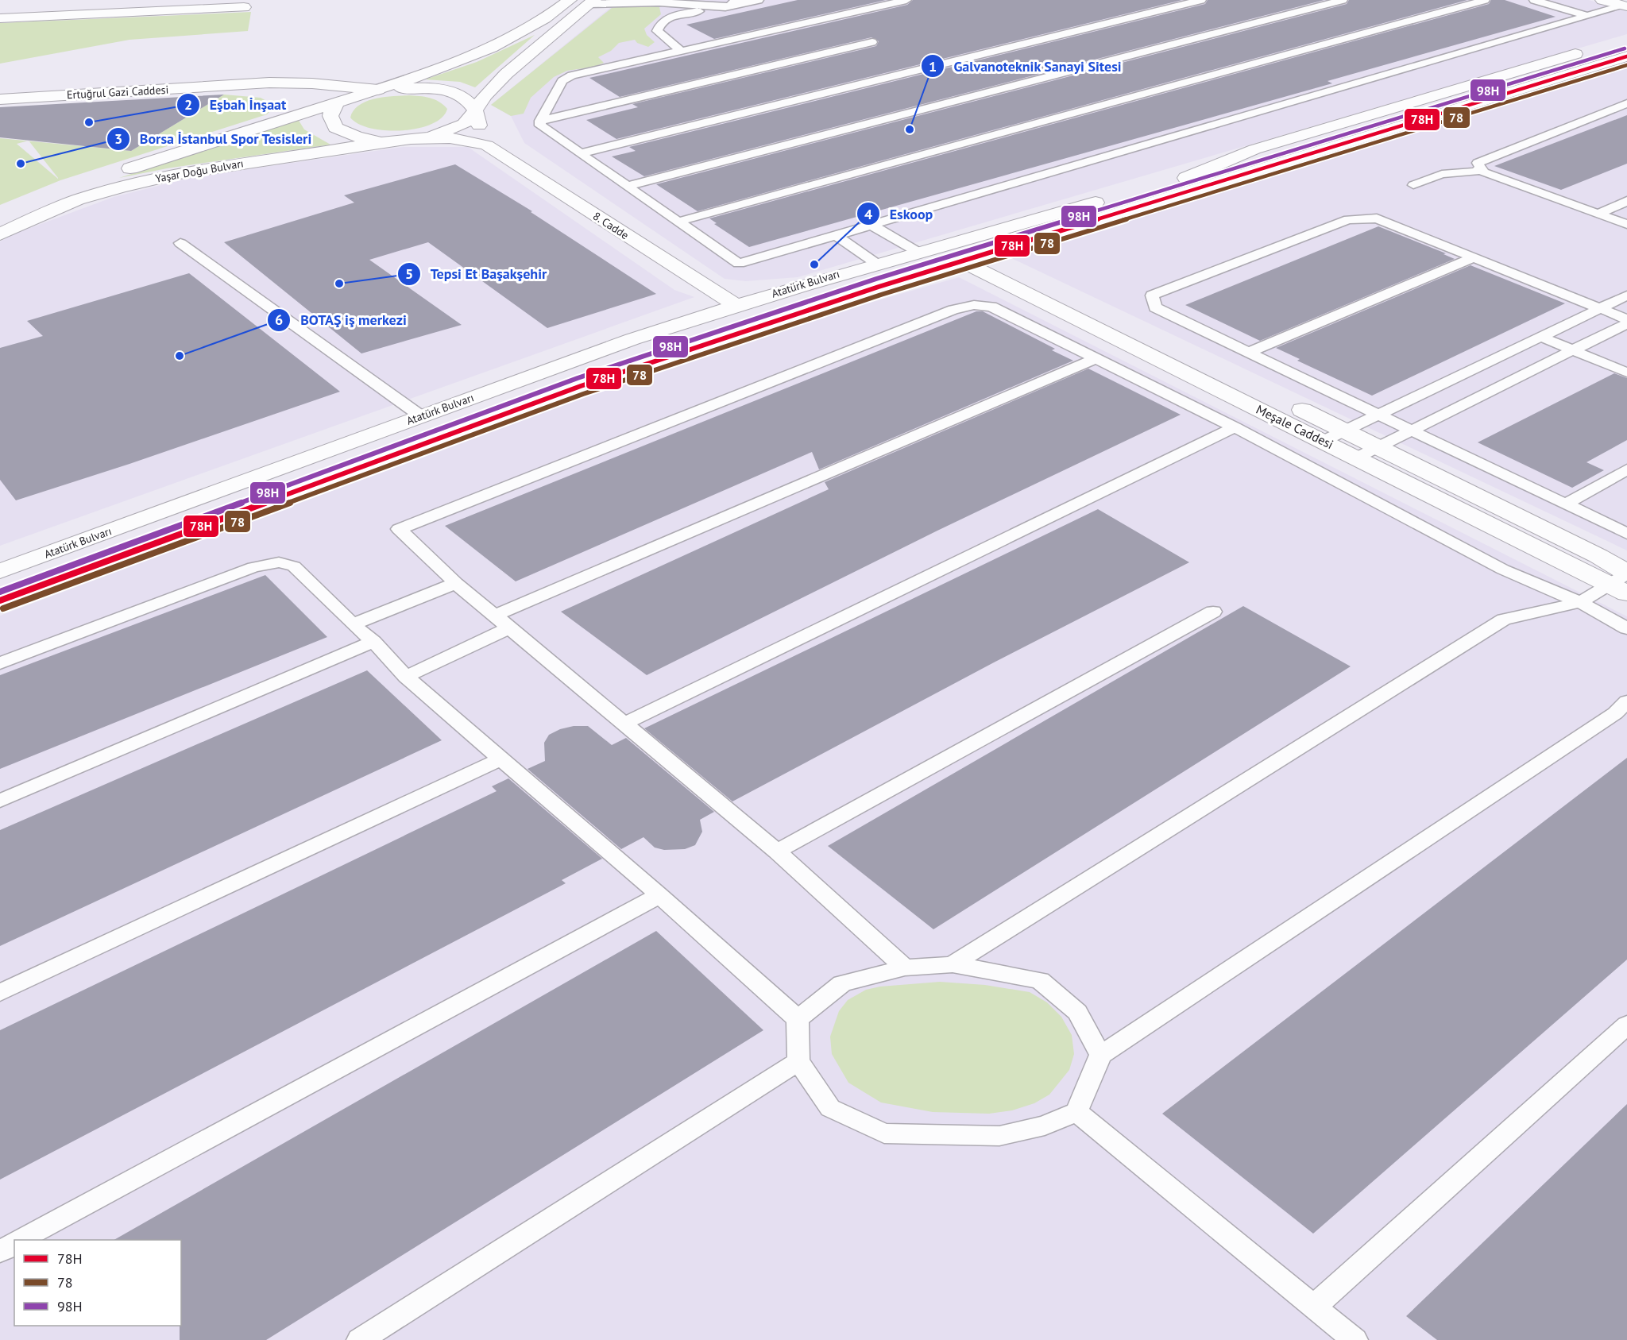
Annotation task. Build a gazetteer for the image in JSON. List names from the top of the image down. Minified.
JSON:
{"streets":{"main road":["Ertuğrul Gazi Caddesi","Yaşar Doğu Bulvarı","8. Cadde","Atatürk Bulvarı","Meşale Caddesi"]},"crossings":[["Ertuğrul Gazi Caddesi","Yaşar Doğu Bulvarı"],["Yaşar Doğu Bulvarı","8. Cadde"],["8. Cadde","Atatürk Bulvarı"],["Atatürk Bulvarı","Meşale Caddesi"]],"places":["Eşbah İnşaat","Galvanoteknik Sanayi Sitesi","Borsa İstanbul Spor Tesisleri","Eskoop","Tepsi Et Başakşehir","BOTAŞ iş merkezi"],"lines":["transit line 98H","transit line 78H","transit line 78"],"legend":["78H","78","98H"]}
